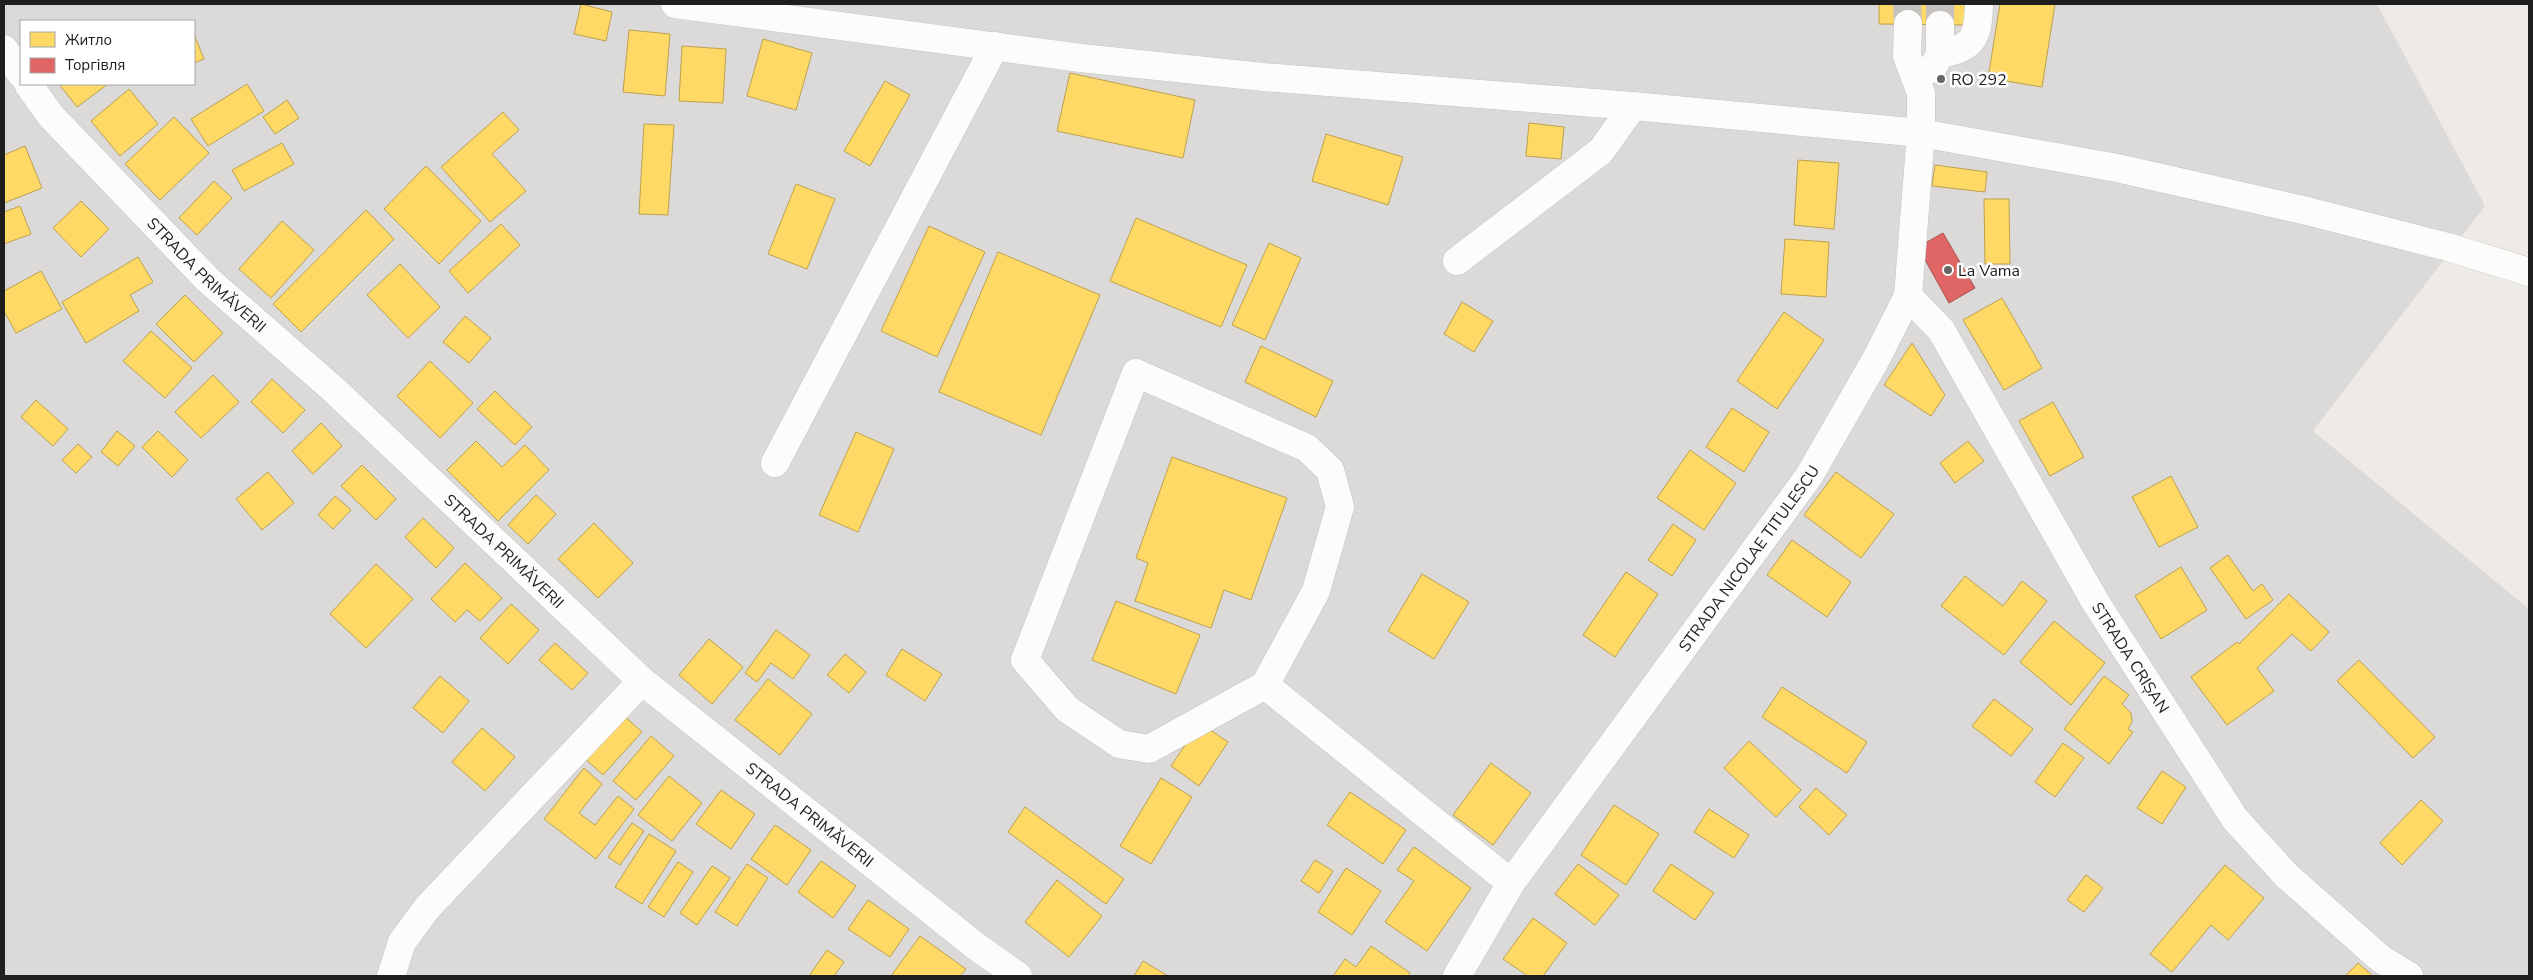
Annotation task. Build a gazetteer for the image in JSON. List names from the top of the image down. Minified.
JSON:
{"streets":{"street":["STRADA PRIMĂVERII","STRADA NICOLAE TITULESCU","STRADA CRIȘAN"]},"crossings":[["STRADA NICOLAE TITULESCU","STRADA CRIȘAN"]],"places":["RO 292","La Vama"],"legend":["Житло","Торгівля"]}
